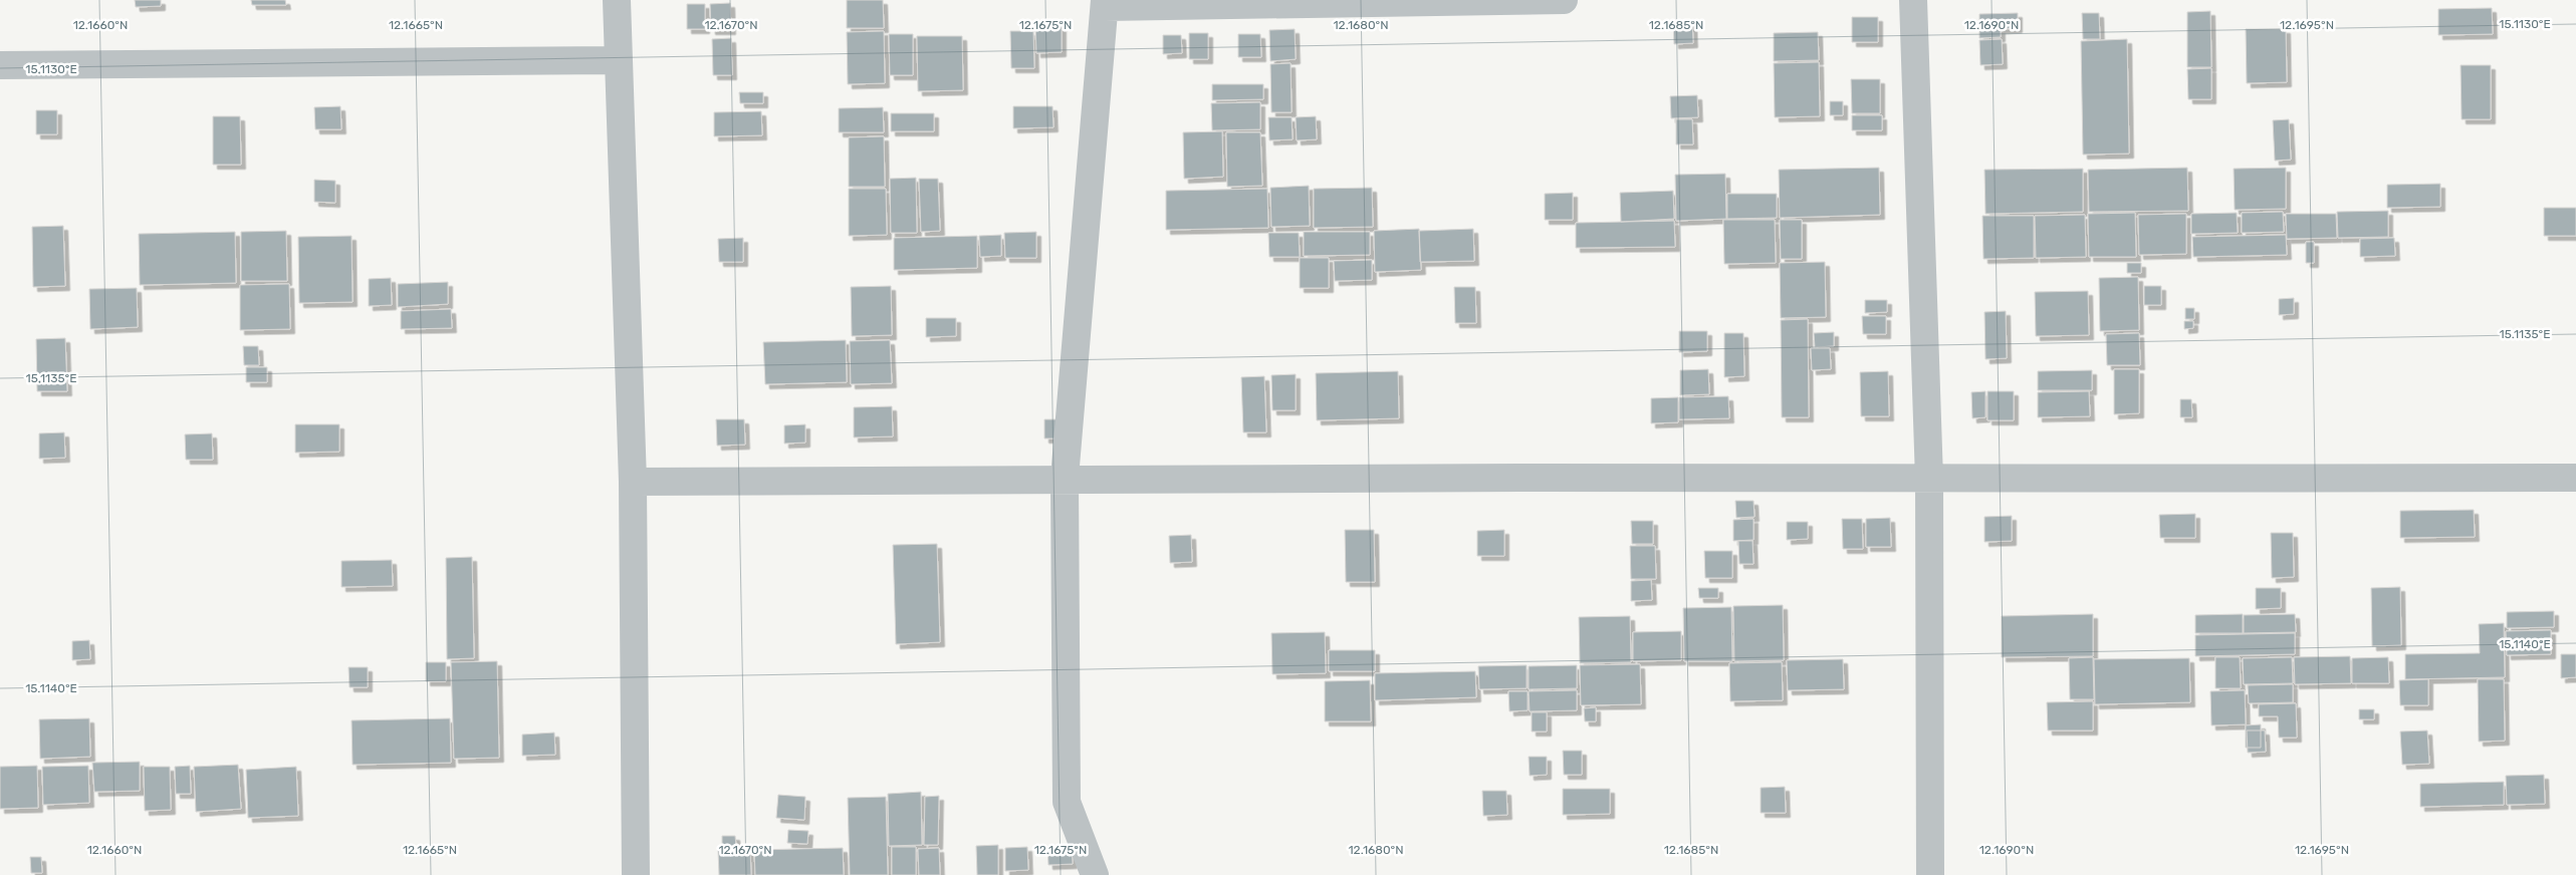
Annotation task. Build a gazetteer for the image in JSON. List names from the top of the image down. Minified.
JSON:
{"coordinates":["15.1130°E","12.1660°N","12.1665°N","12.1670°N","12.1675°N","12.1680°N","12.1685°N","12.1690°N","12.1695°N","15.1135°E","15.1140°E"]}
